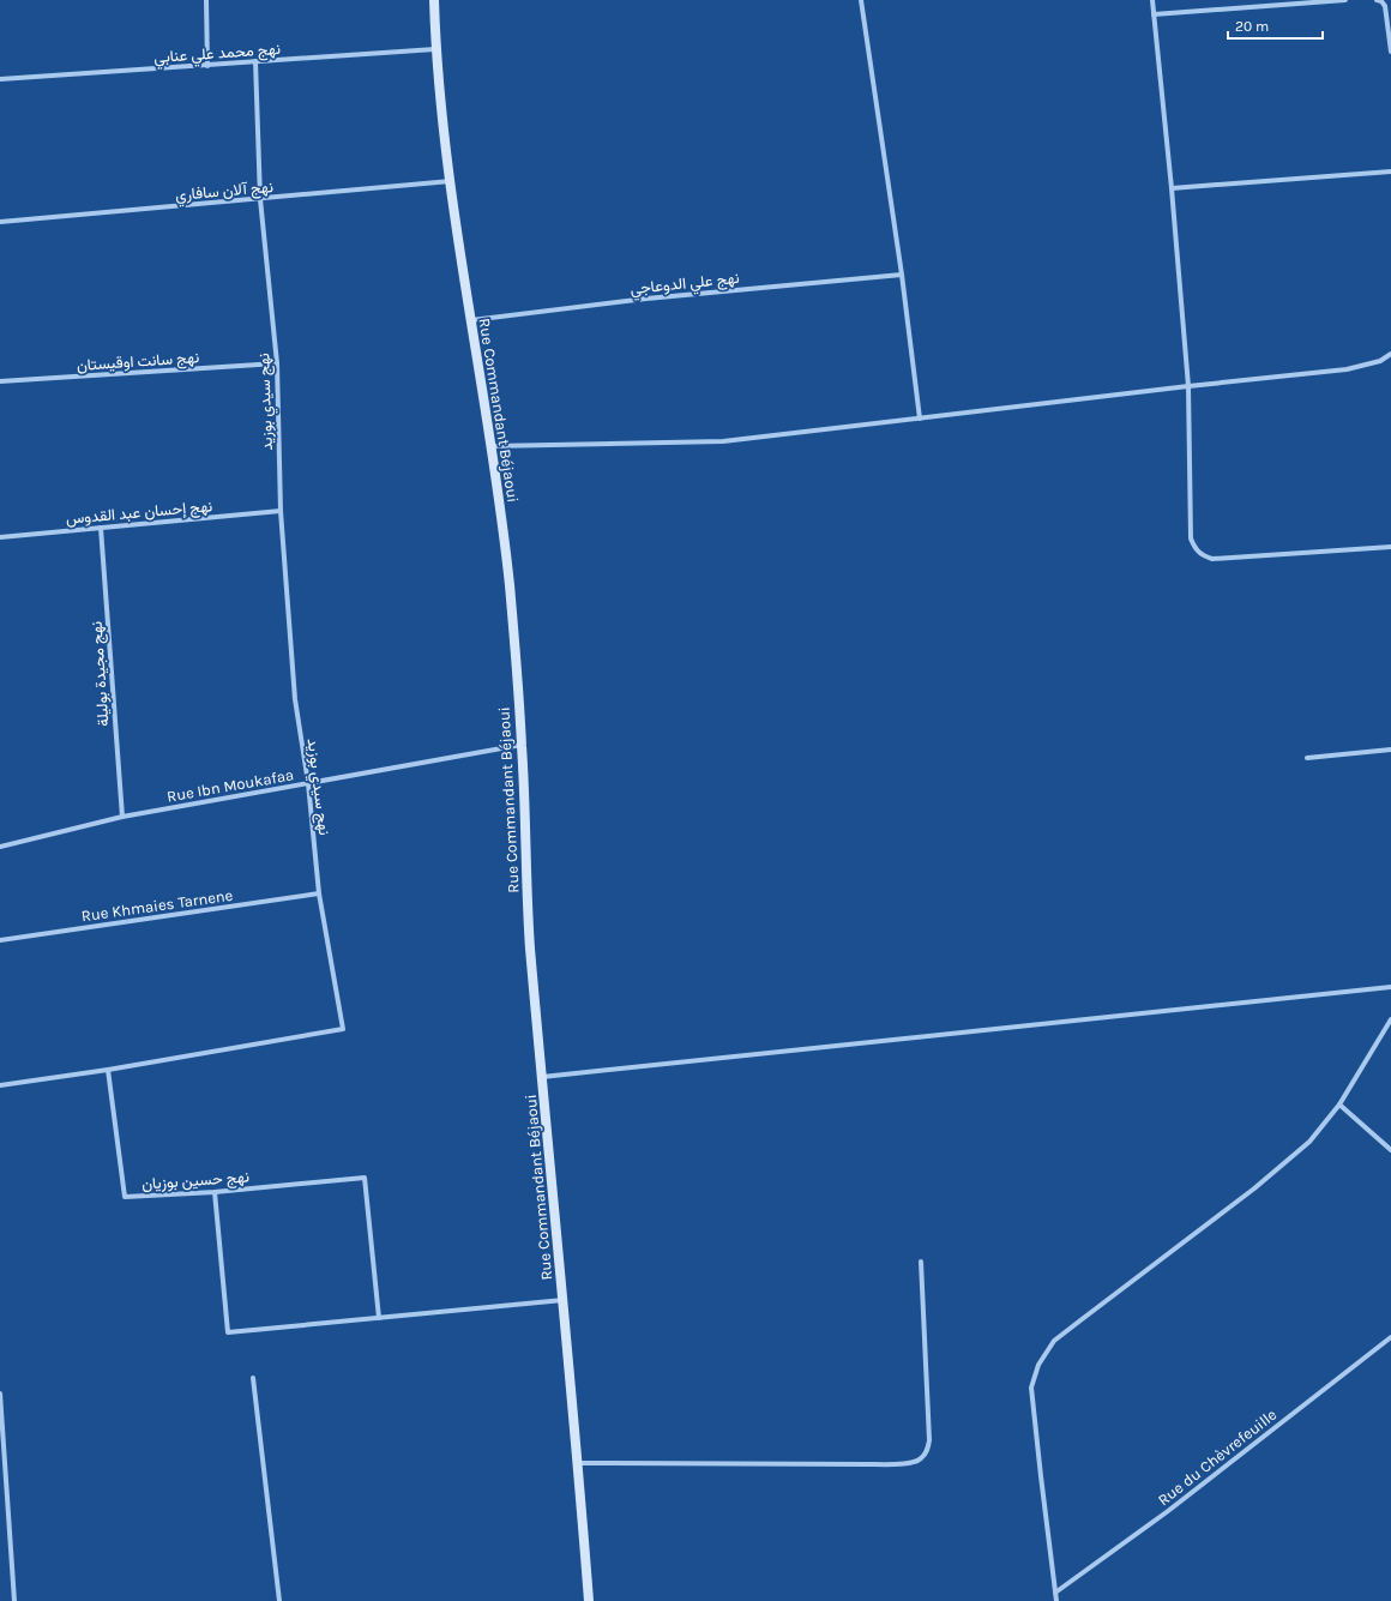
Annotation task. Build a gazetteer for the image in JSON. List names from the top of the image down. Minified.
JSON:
{"streets":{"street":["نهج محمد علي عنابي","نهج آلان سافاري","نهج علي الدوعاجي","نهج سانت اوقيستان","نهج سيدي بوزيد","Rue Commandant Béjaoui","نهج إحسان عبد القدوس","نهج مجيدة بوليلة","Rue Ibn Moukafaa","Rue Khmaies Tarnene","نهج حسين بوزيان","Rue du Chèvrefeuille"]},"crossings":[["نهج محمد علي عنابي","نهج سيدي بوزيد"],["نهج محمد علي عنابي","Rue Commandant Béjaoui"],["نهج آلان سافاري","نهج سيدي بوزيد"],["نهج آلان سافاري","Rue Commandant Béjaoui"],["نهج علي الدوعاجي","Rue Commandant Béjaoui"],["نهج سانت اوقيستان","نهج سيدي بوزيد"],["نهج سيدي بوزيد","نهج إحسان عبد القدوس"],["نهج سيدي بوزيد","Rue Ibn Moukafaa"],["نهج سيدي بوزيد","Rue Khmaies Tarnene"],["نهج سيدي بوزيد","نهج حسين بوزيان"],["Rue Commandant Béjaoui","Rue Ibn Moukafaa"],["نهج إحسان عبد القدوس","نهج مجيدة بوليلة"],["نهج مجيدة بوليلة","Rue Ibn Moukafaa"]],"scale_bar":"20 m"}
